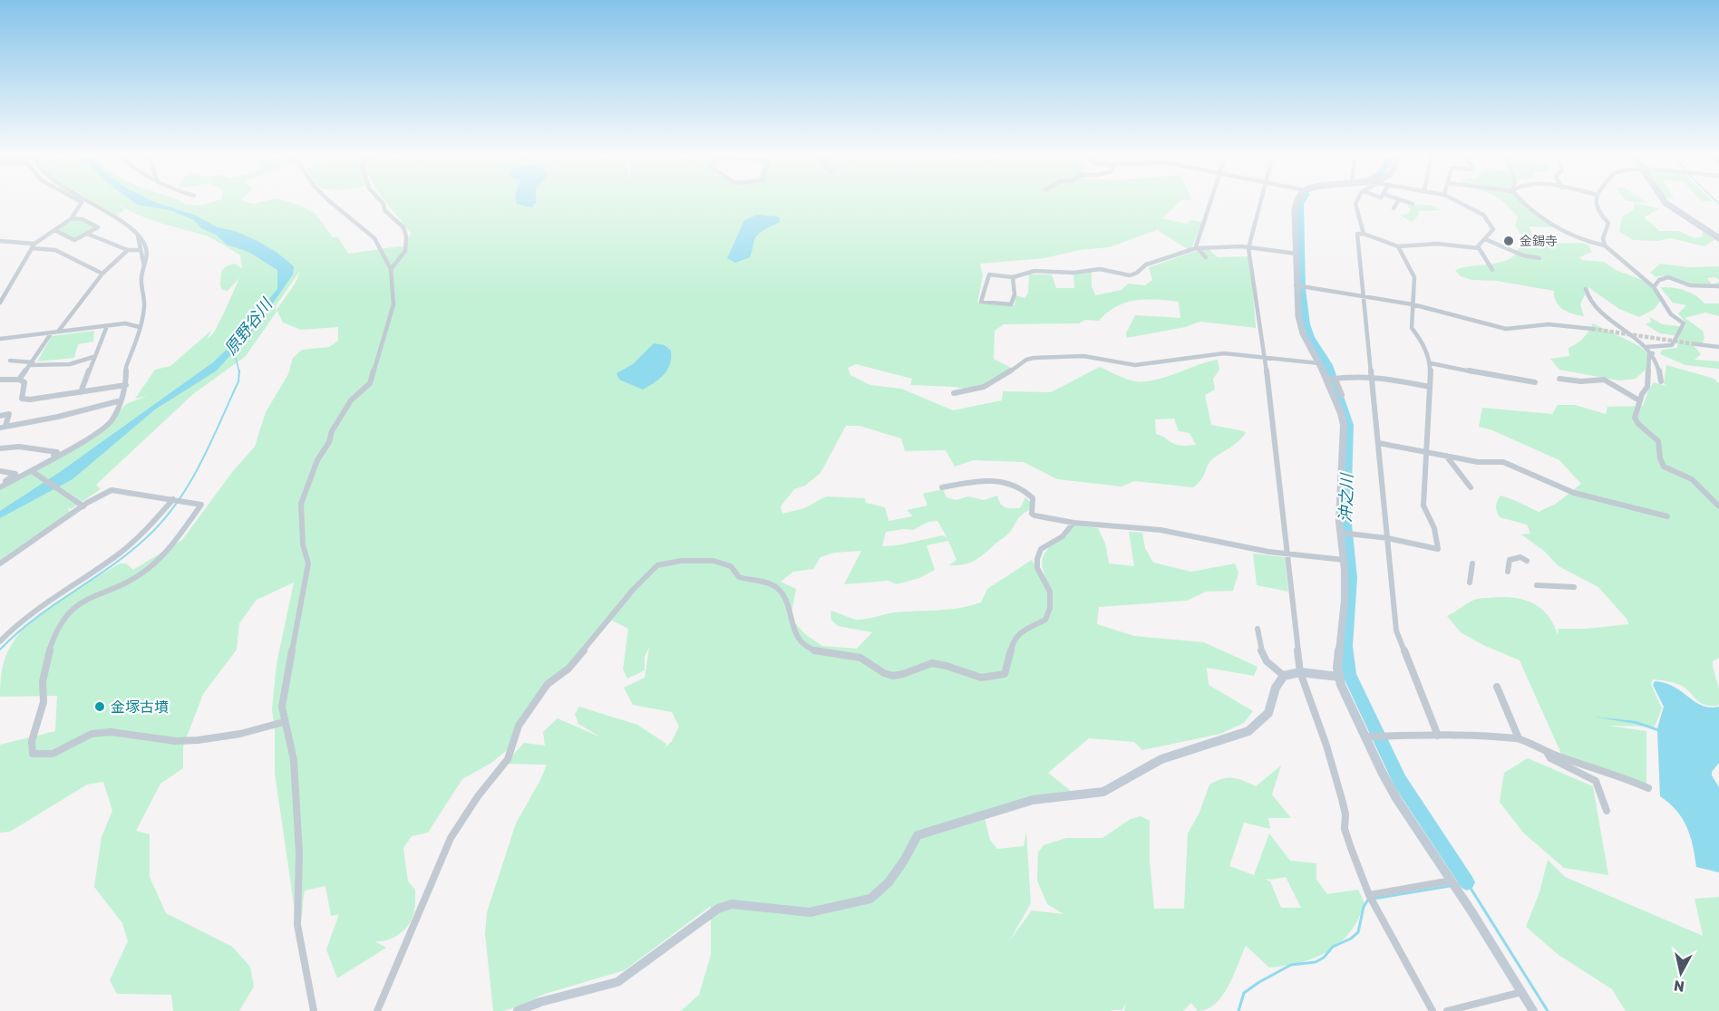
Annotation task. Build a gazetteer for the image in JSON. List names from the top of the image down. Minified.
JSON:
{"water":["原野谷川","沖之川"],"places":["金錫寺","金塚古墳"],"north":"bottom"}
